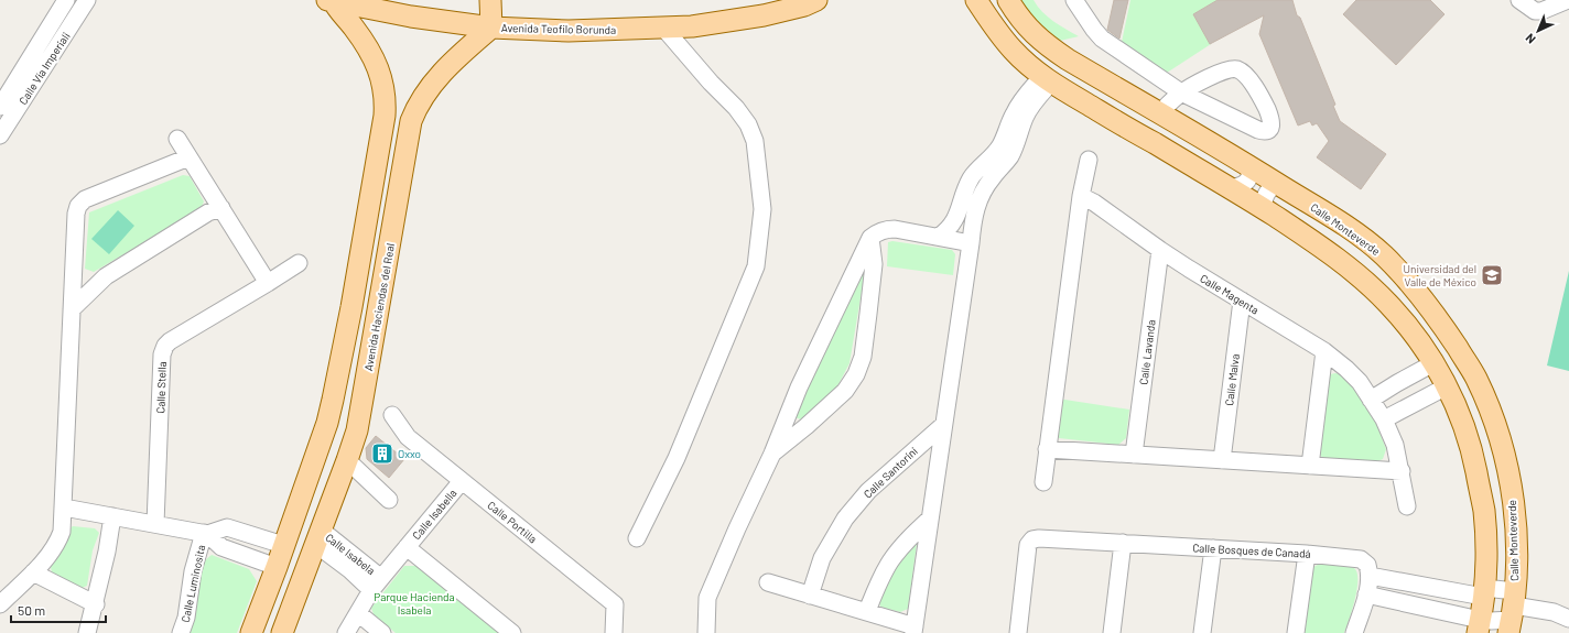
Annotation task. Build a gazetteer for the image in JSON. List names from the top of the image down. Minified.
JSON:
{"streets":{"main road":["Avenida Teofilo Borunda","Calle Monteverde","Avenida Haciendas del Real"],"street":["Calle Vía Imperiali","Calle Magenta","Calle Lavanda","Calle Malva","Calle Stella","Calle Santorini","Calle Isabella","Calle Portilla","Calle Bosques de Canadá","Calle Isabela","Calle Luminosita"]},"crossings":[["Avenida Teofilo Borunda","Avenida Haciendas del Real"],["Calle Magenta","Calle Lavanda"],["Calle Magenta","Calle Malva"],["Avenida Haciendas del Real","Calle Isabela"],["Calle Isabella","Calle Portilla"],["Calle Isabella","Calle Isabela"]],"parks":["Parque Hacienda Isabela"],"places":{"school or university":["Universidad del Valle de México"],"building":["Oxxo"]},"scale_bar":"50 m","north":"bottom left"}
